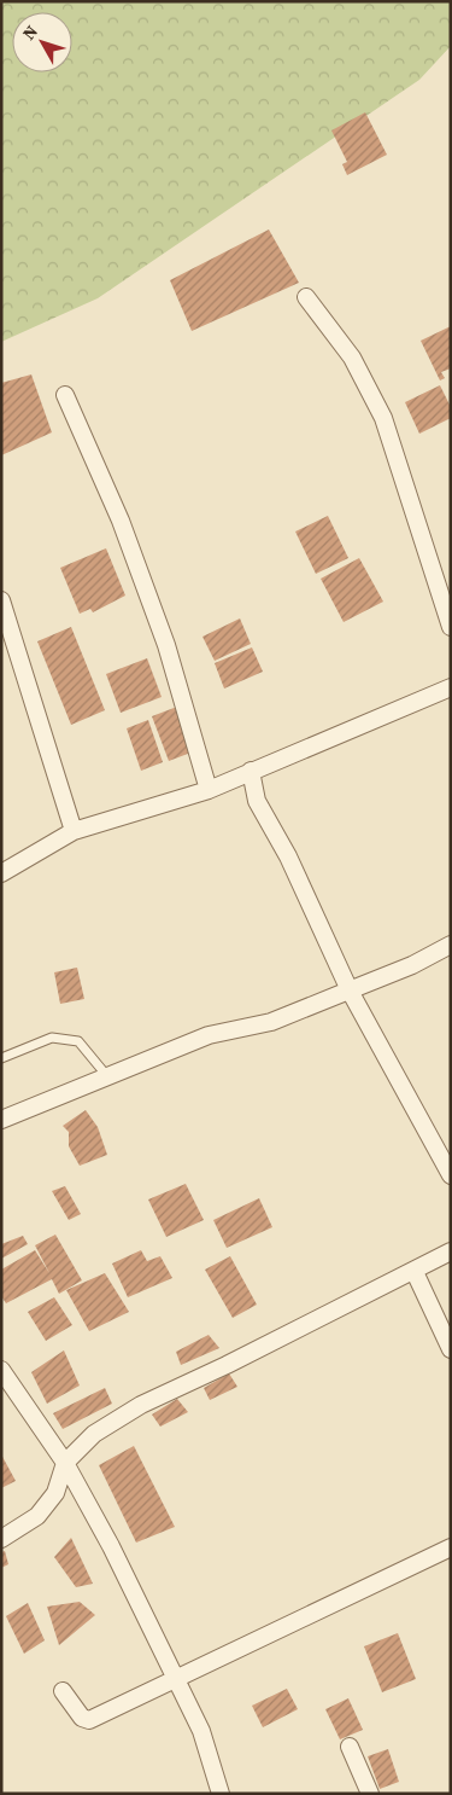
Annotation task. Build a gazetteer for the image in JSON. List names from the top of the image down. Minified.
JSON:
{"north":"top left"}
